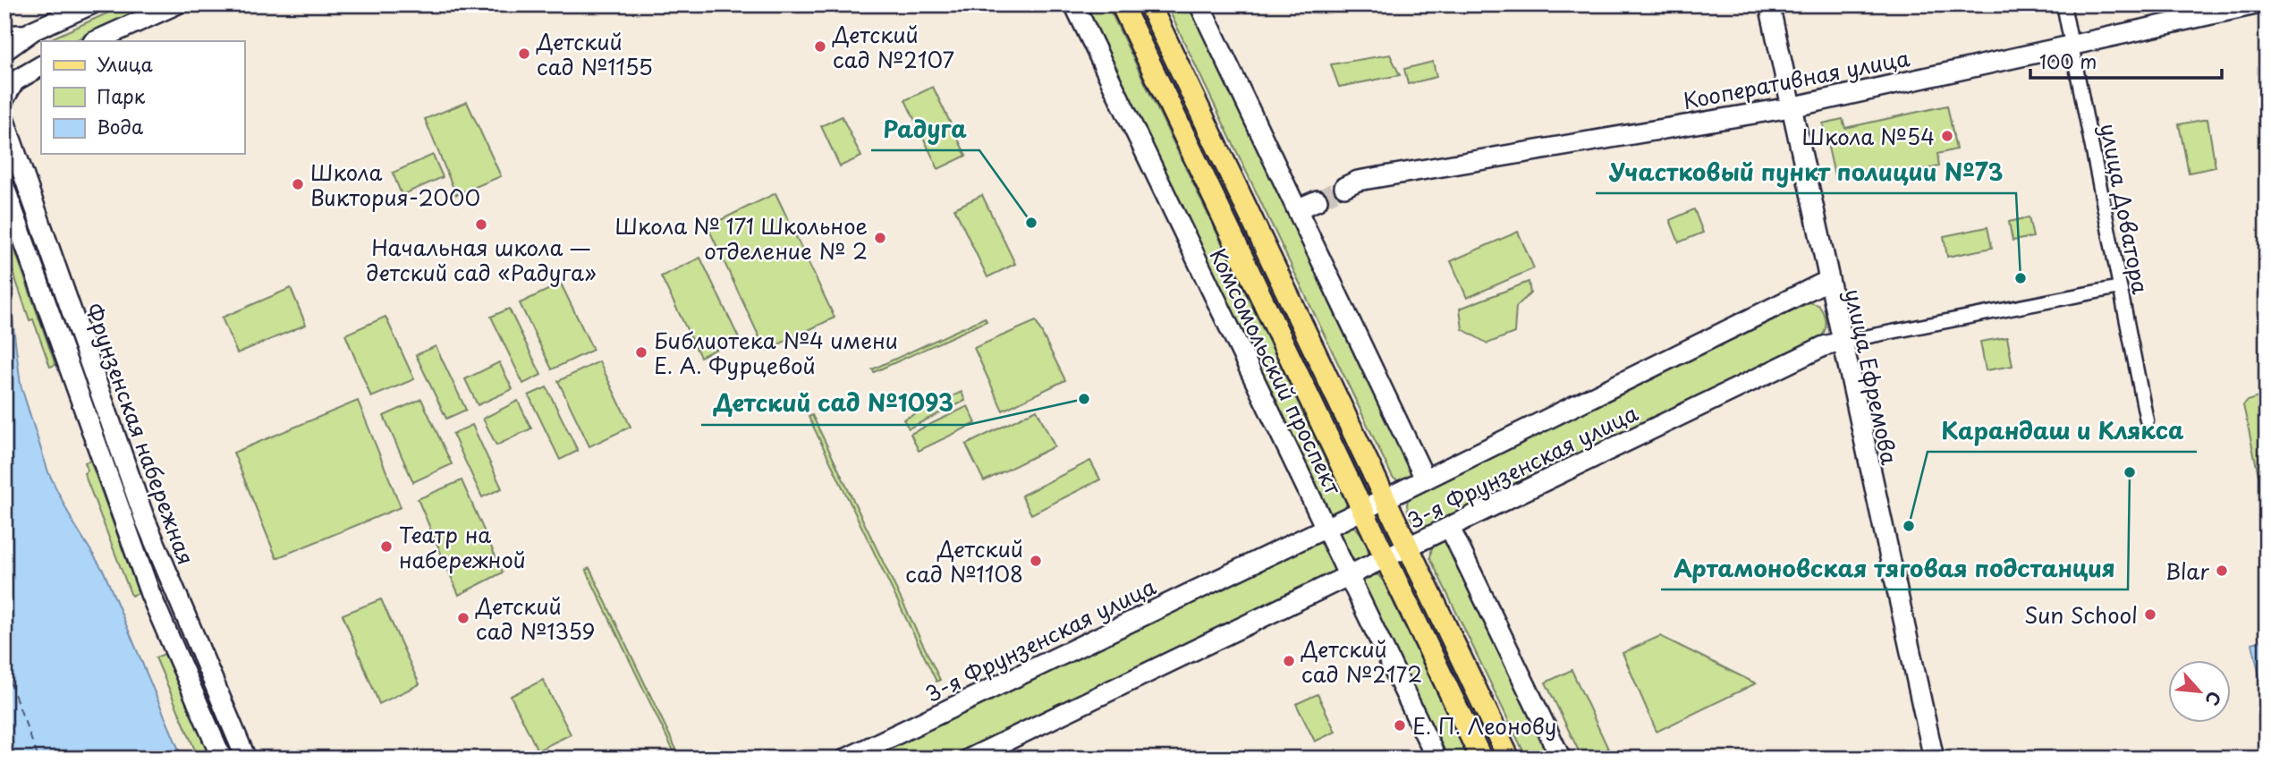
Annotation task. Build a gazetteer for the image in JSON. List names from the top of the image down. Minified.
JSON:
{"streets":{"main road":["Комсомольский проспект"],"street":["Кооперативная улица","улица Доватора","улица Ефремова","Фрунзенская набережная","3-я Фрунзенская улица"]},"crossings":[["Кооперативная улица","улица Доватора"],["Кооперативная улица","улица Ефремова"],["улица Доватора","3-я Фрунзенская улица"],["Комсомольский проспект","3-я Фрунзенская улица"],["улица Ефремова","3-я Фрунзенская улица"]],"places":["Детский сад №2107","Детский сад №1155","Школа №54","Школа Виктория-2000","Радуга","Начальная школа — детский сад «Радуга»","Школа № 171 Школьное отделение № 2","Участковый пункт полиции №73","Библиотека №4 имени Е. А. Фурцевой","Детский сад №1093","Артамоновская тяговая подстанция","Карандаш и Клякса","Театр на набережной","Детский сад №1108","Blar","Sun School","Детский сад №1359","Детский сад №2172","Е. П. Леонову"],"legend":["Улица","Парк","Вода"],"scale_bar":"100 m","north":"bottom right"}
